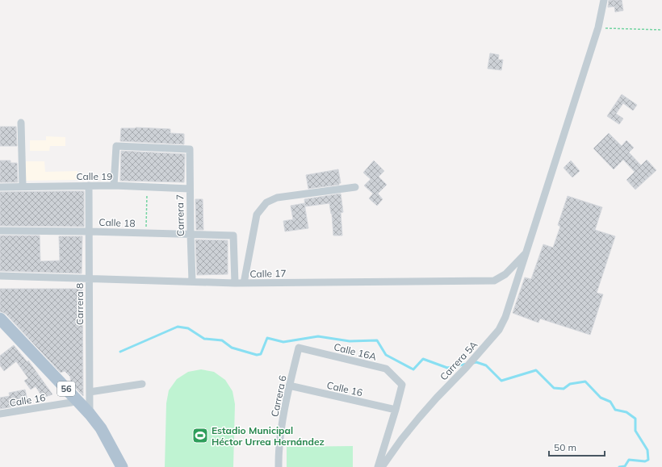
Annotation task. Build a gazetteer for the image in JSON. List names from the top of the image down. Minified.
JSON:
{"streets":{"main road":["56"],"street":["Calle 19","Carrera 7","Calle 18","Calle 17","Carrera 8","Calle 16A","Carrera 5A","Calle 16","Carrera 6"]},"crossings":[["Calle 19","Carrera 7"],["Calle 19","Carrera 8"],["Carrera 7","Calle 18"],["Carrera 7","Calle 17"],["Calle 18","Calle 17"],["Calle 18","Carrera 8"],["Calle 17","Carrera 8"],["Calle 17","Carrera 5A"],["Carrera 8","56"],["Calle 16A","Calle 16"],["Calle 16A","Carrera 6"],["56","Calle 16"],["Calle 16","Carrera 6"]],"places":{"sports":["Estadio Municipal Héctor Urrea Hernández"]},"scale_bar":"50 m"}
